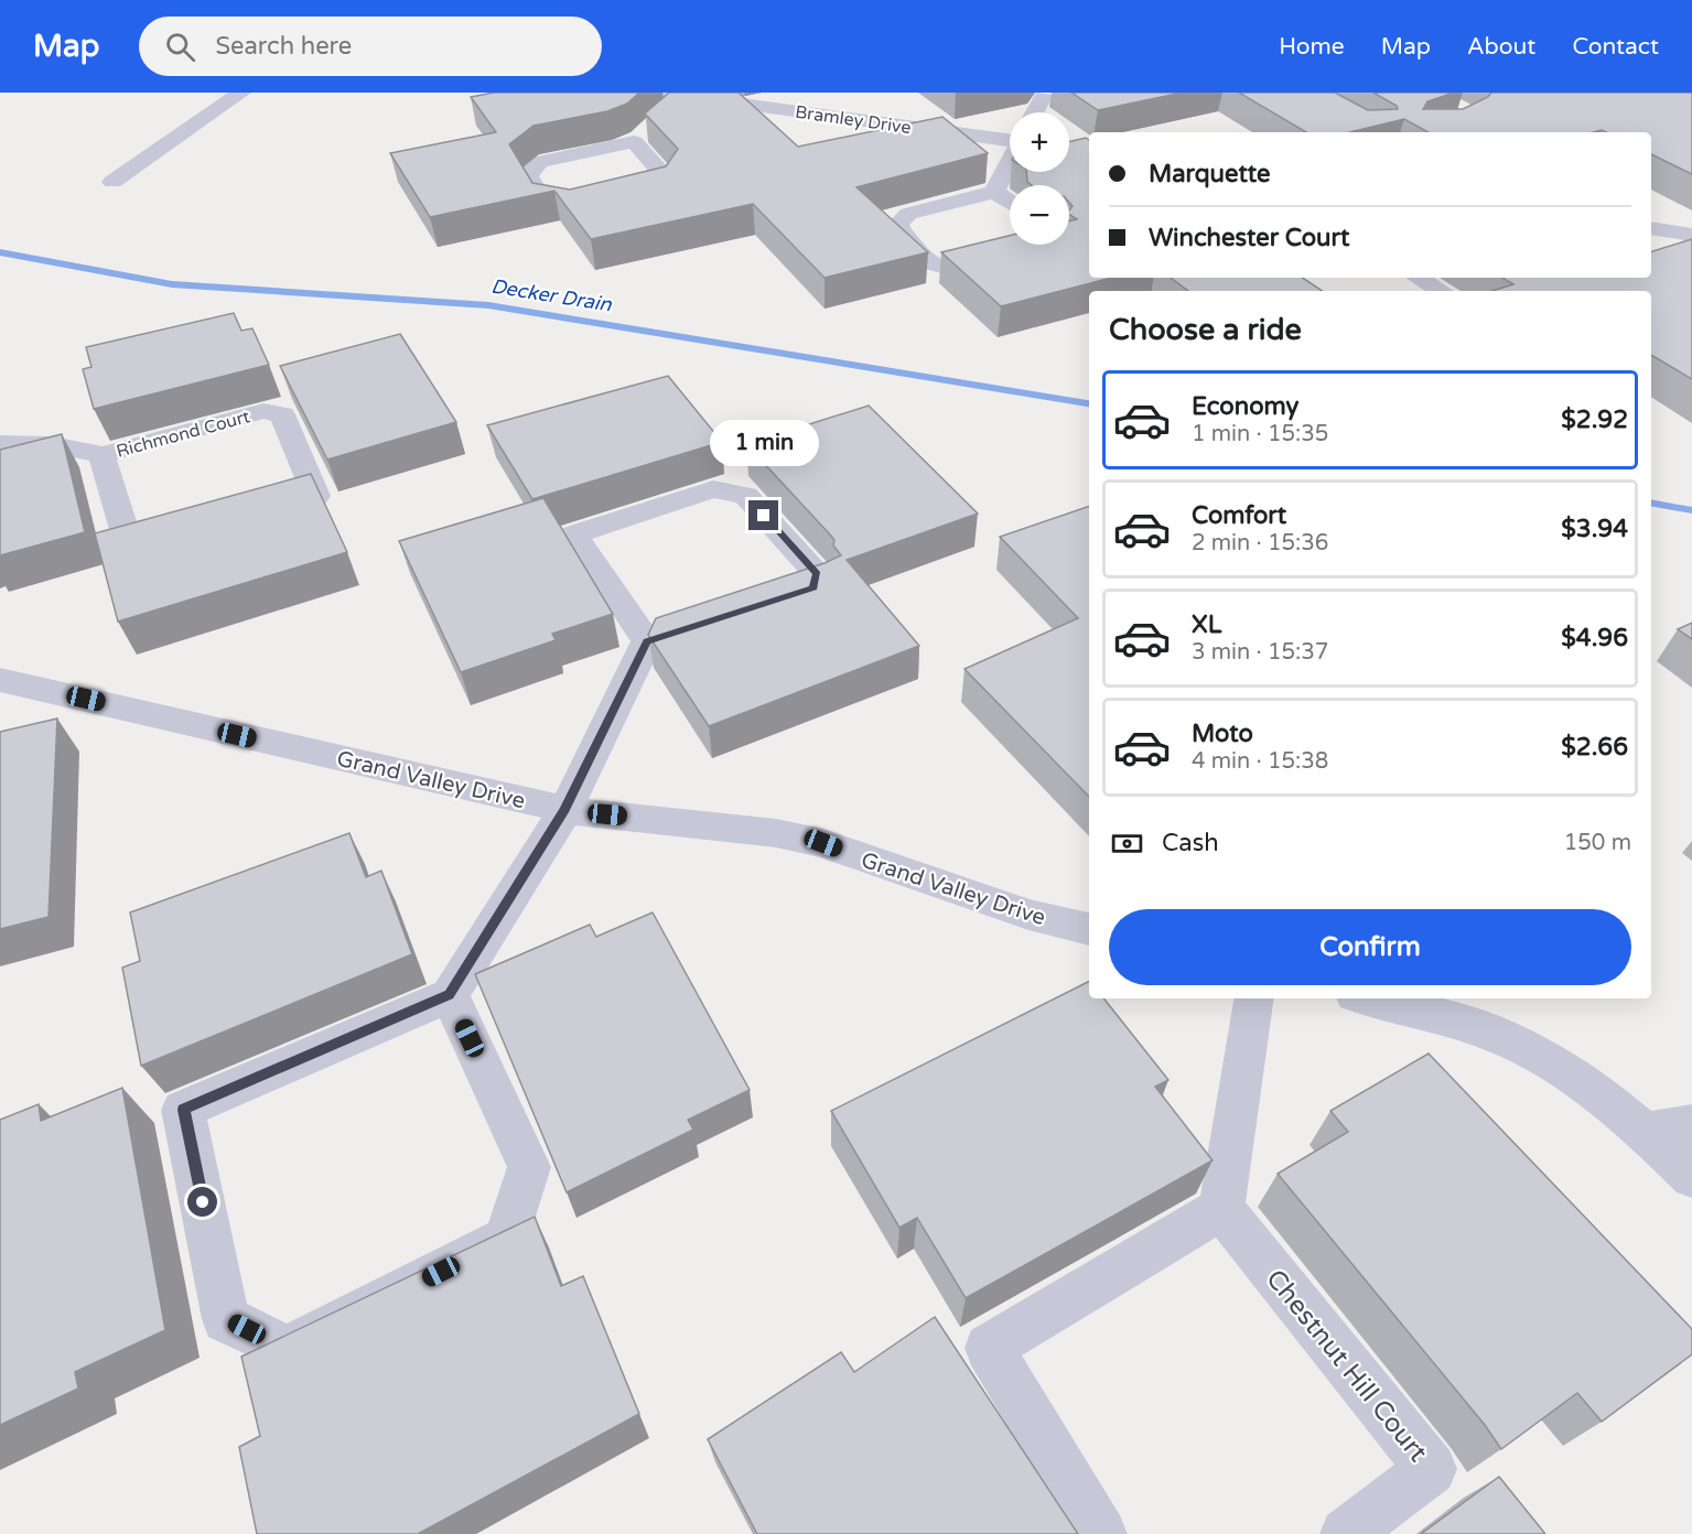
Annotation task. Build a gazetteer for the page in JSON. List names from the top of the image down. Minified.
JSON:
{"streets":{"street":["Bramley Drive","Richmond Court","Grand Valley Drive","Chestnut Hill Court"]},"water":["Decker Drain"],"page":{"header":"Map","search":"Search here","nav":["Home","Map","About","Contact"],"map_buttons":["+","−"],"banner":["Marquette","Winchester Court"],"heading":"Choose a ride","list":[{"name":"Economy","note":"1 min · 15:35","value":"$2.92"},{"name":"Comfort","note":"2 min · 15:36","value":"$3.94"},{"name":"XL","note":"3 min · 15:37","value":"$4.96"},{"name":"Moto","note":"4 min · 15:38","value":"$2.66"}],"bubble":"1 min","pay":["Cash","150 m"],"buttons":"Confirm"}}
